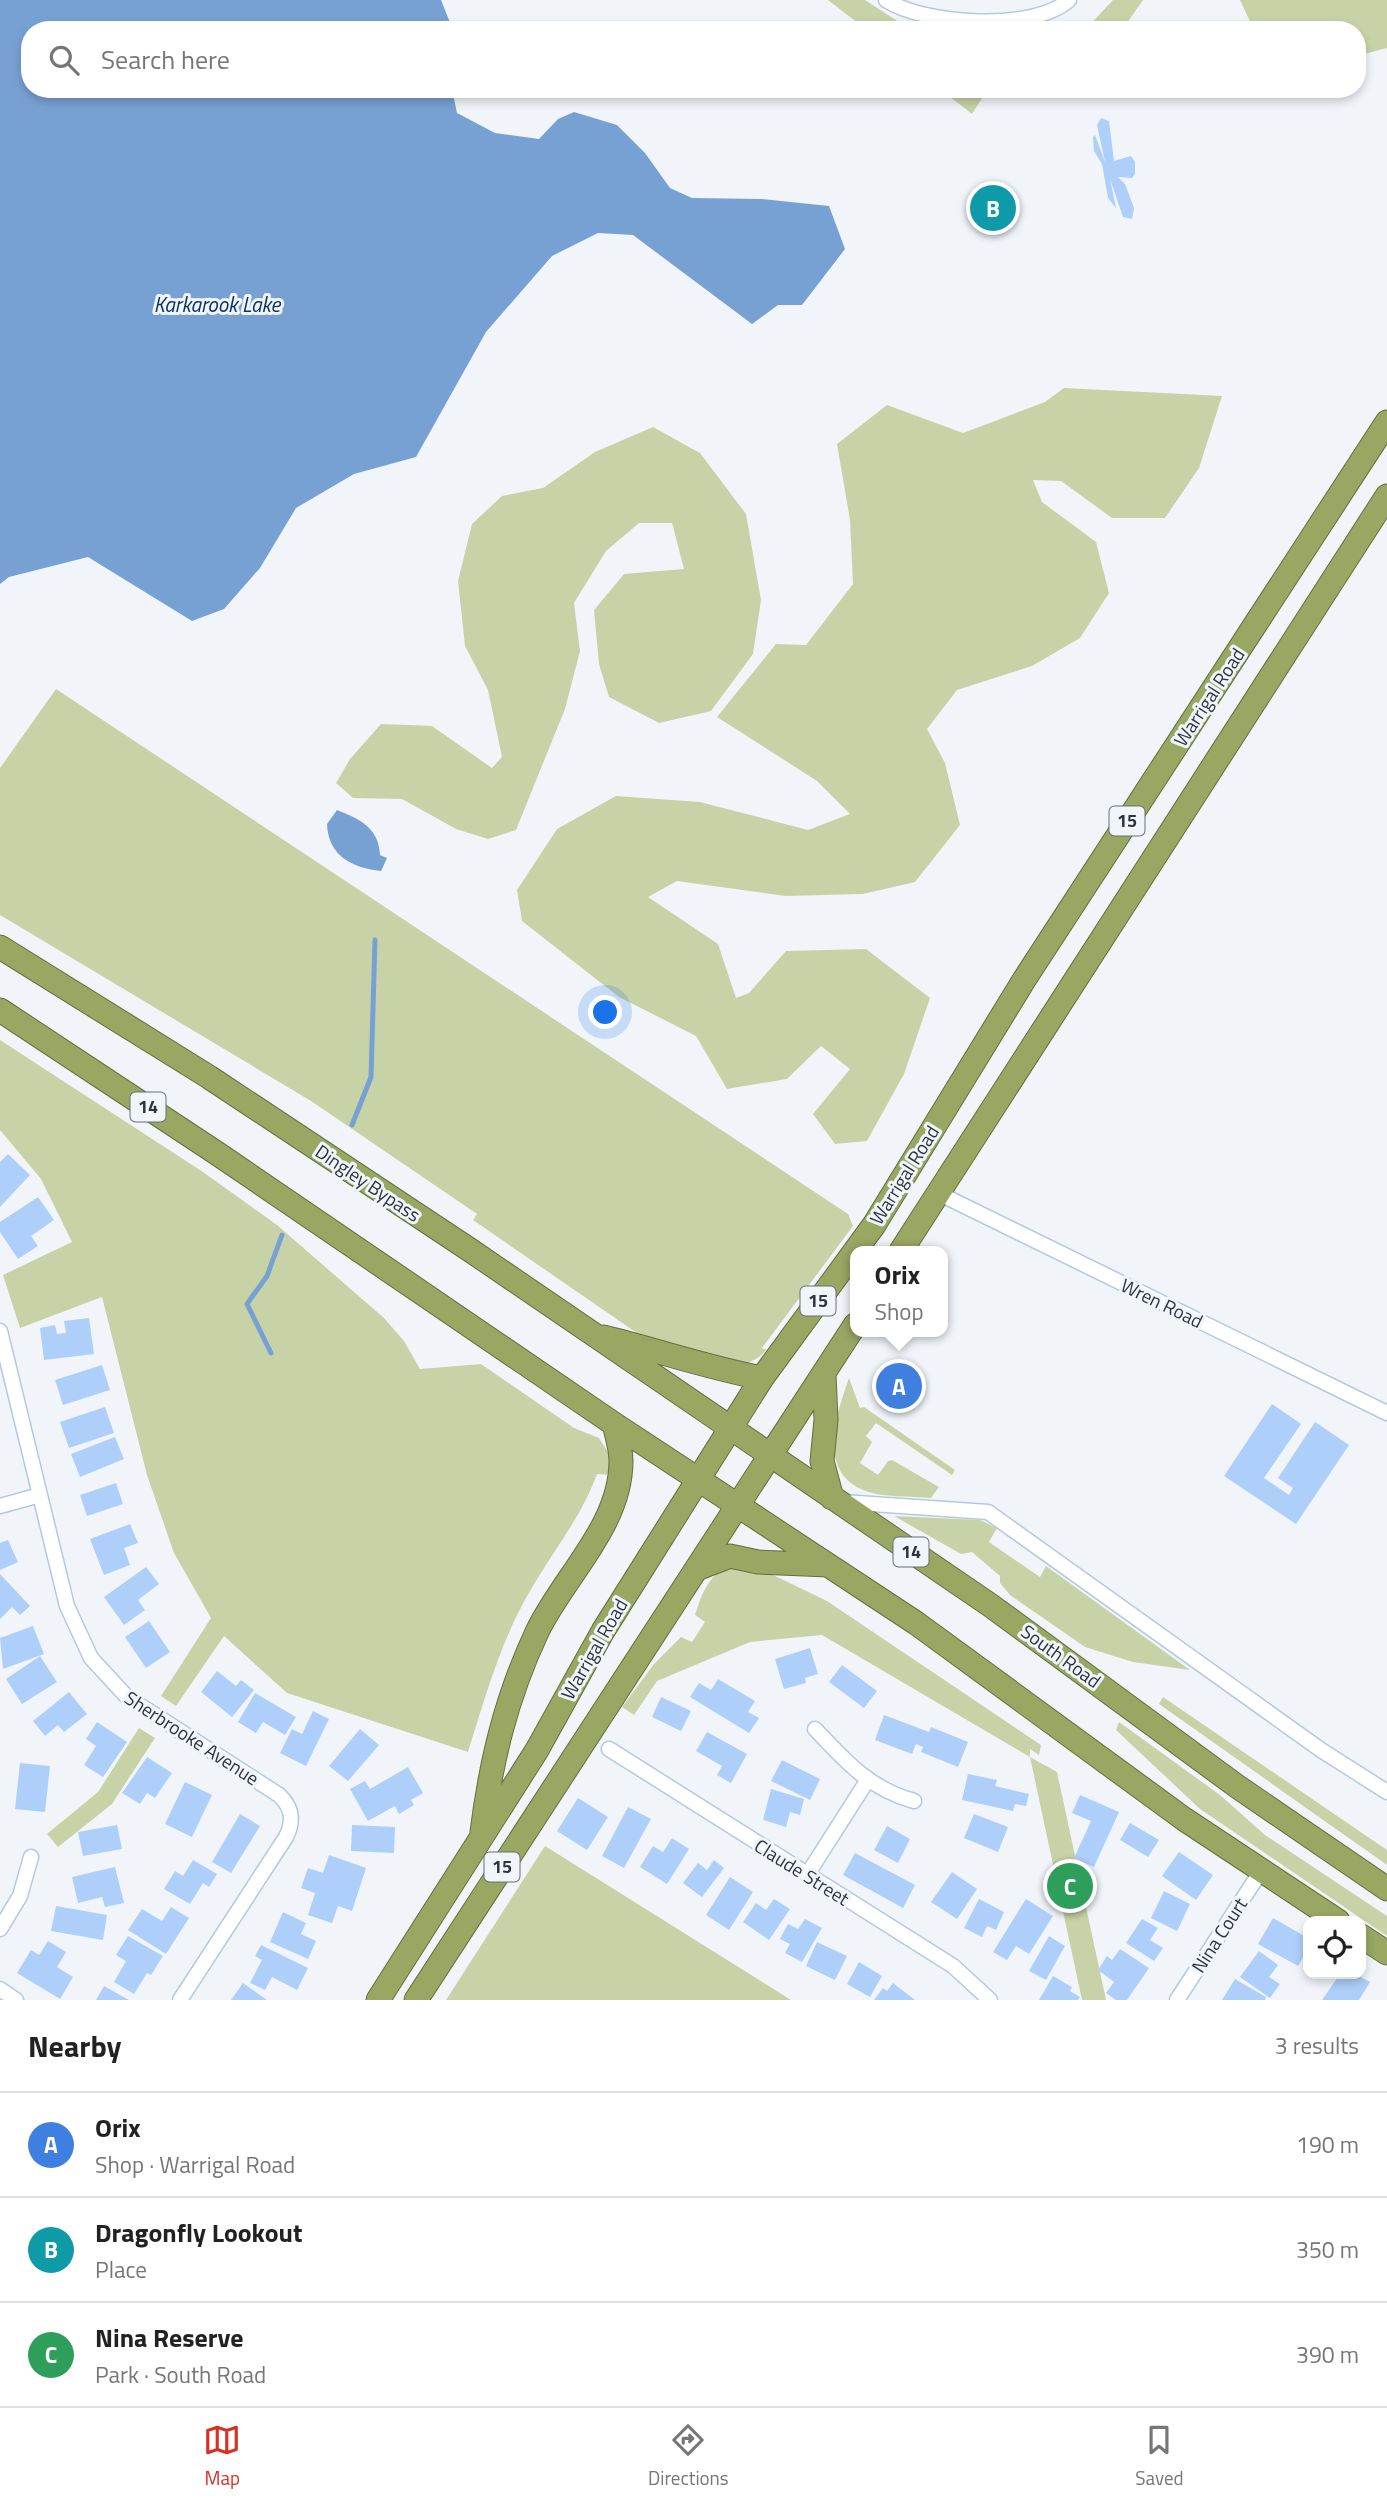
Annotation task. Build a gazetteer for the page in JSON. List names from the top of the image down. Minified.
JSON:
{"streets":{"highway":["Warrigal Road","15","14","Dingley Bypass","South Road"],"street":["Wren Road","Sherbrooke Avenue","Claude Street","Nina Court"]},"crossings":[["Warrigal Road","14"],["Warrigal Road","Dingley Bypass"],["Warrigal Road","Wren Road"],["Warrigal Road","South Road"],["14","Nina Court"],["Dingley Bypass","South Road"]],"water":["Karkarook Lake"],"page":{"search":"Search here","pins":["B","A","C"],"popup":["Orix","Shop"],"heading":["Nearby","3 results"],"list":[{"mark":"A","name":"Orix","note":"Shop · Warrigal Road","value":"190 m"},{"mark":"B","name":"Dragonfly Lookout","note":"Place","value":"350 m"},{"mark":"C","name":"Nina Reserve","note":"Park · South Road","value":"390 m"}],"nav":["Map","Directions","Saved"]}}
